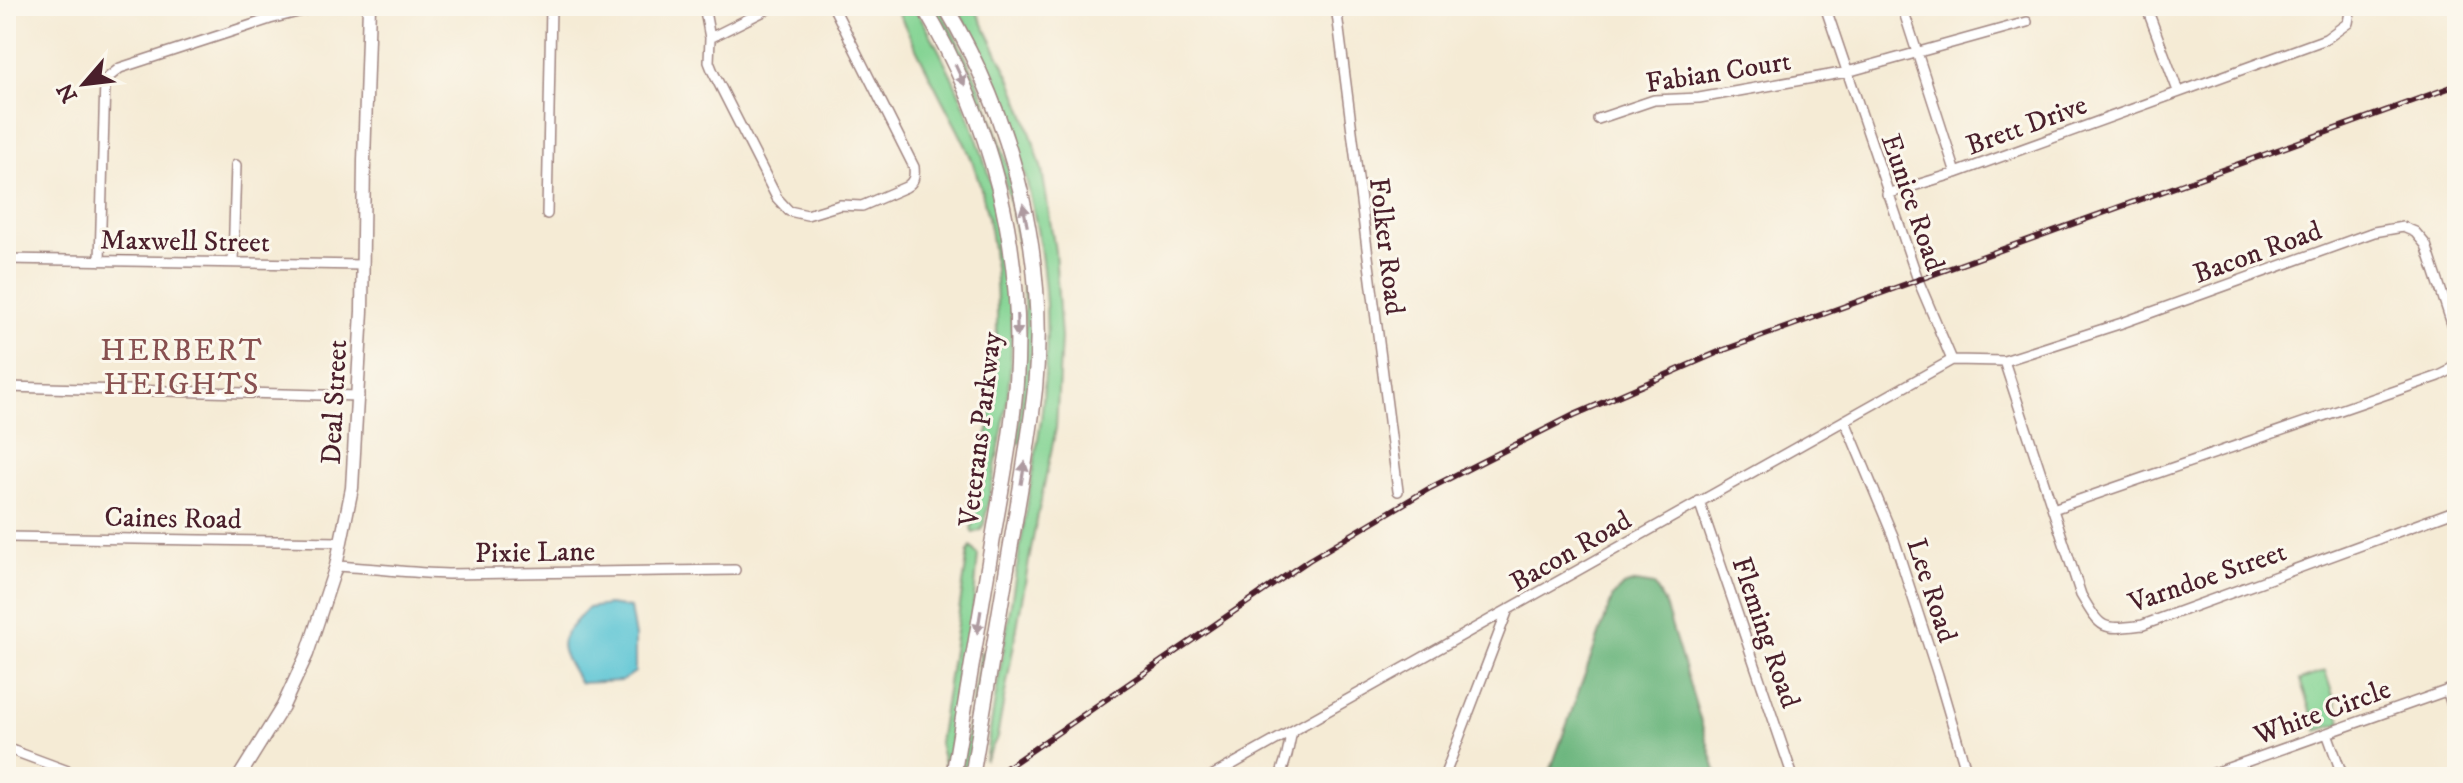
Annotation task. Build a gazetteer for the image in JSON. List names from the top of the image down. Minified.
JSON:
{"streets":{"main road":["Veterans Parkway"],"street":["Fabian Court","Brett Drive","Eunice Road","Maxwell Street","Folker Road","Bacon Road","Deal Street","Caines Road","Pixie Lane","Varndoe Street","Lee Road","Fleming Road","White Circle"]},"crossings":[["Fabian Court","Eunice Road"],["Brett Drive","Eunice Road"],["Eunice Road","Bacon Road"],["Maxwell Street","Deal Street"],["Bacon Road","Varndoe Street"],["Bacon Road","Lee Road"],["Bacon Road","Fleming Road"],["Deal Street","Caines Road"],["Deal Street","Pixie Lane"]],"districts":["HERBERT HEIGHTS"],"north":"bottom left"}
